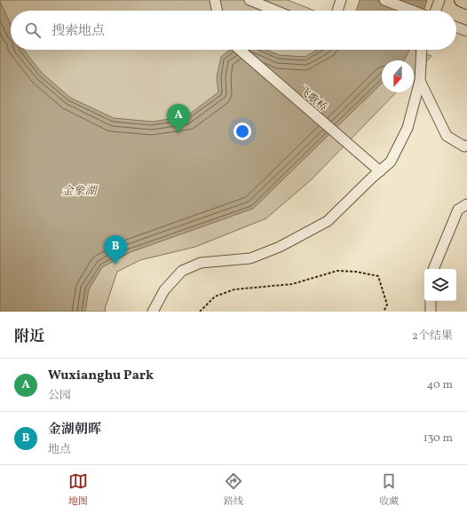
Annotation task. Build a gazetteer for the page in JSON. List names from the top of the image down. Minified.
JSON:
{"streets":{"street":["飞歌桥"]},"water":["金象湖"],"north":"bottom","page":{"search":"搜索地点","pins":["A","B"],"heading":["附近","2个结果"],"list":[{"mark":"A","name":"Wuxianghu Park","note":"公园","value":"40 m"},{"mark":"B","name":"金湖朝晖","note":"地点","value":"130 m"}],"nav":["地图","路线","收藏"]}}
